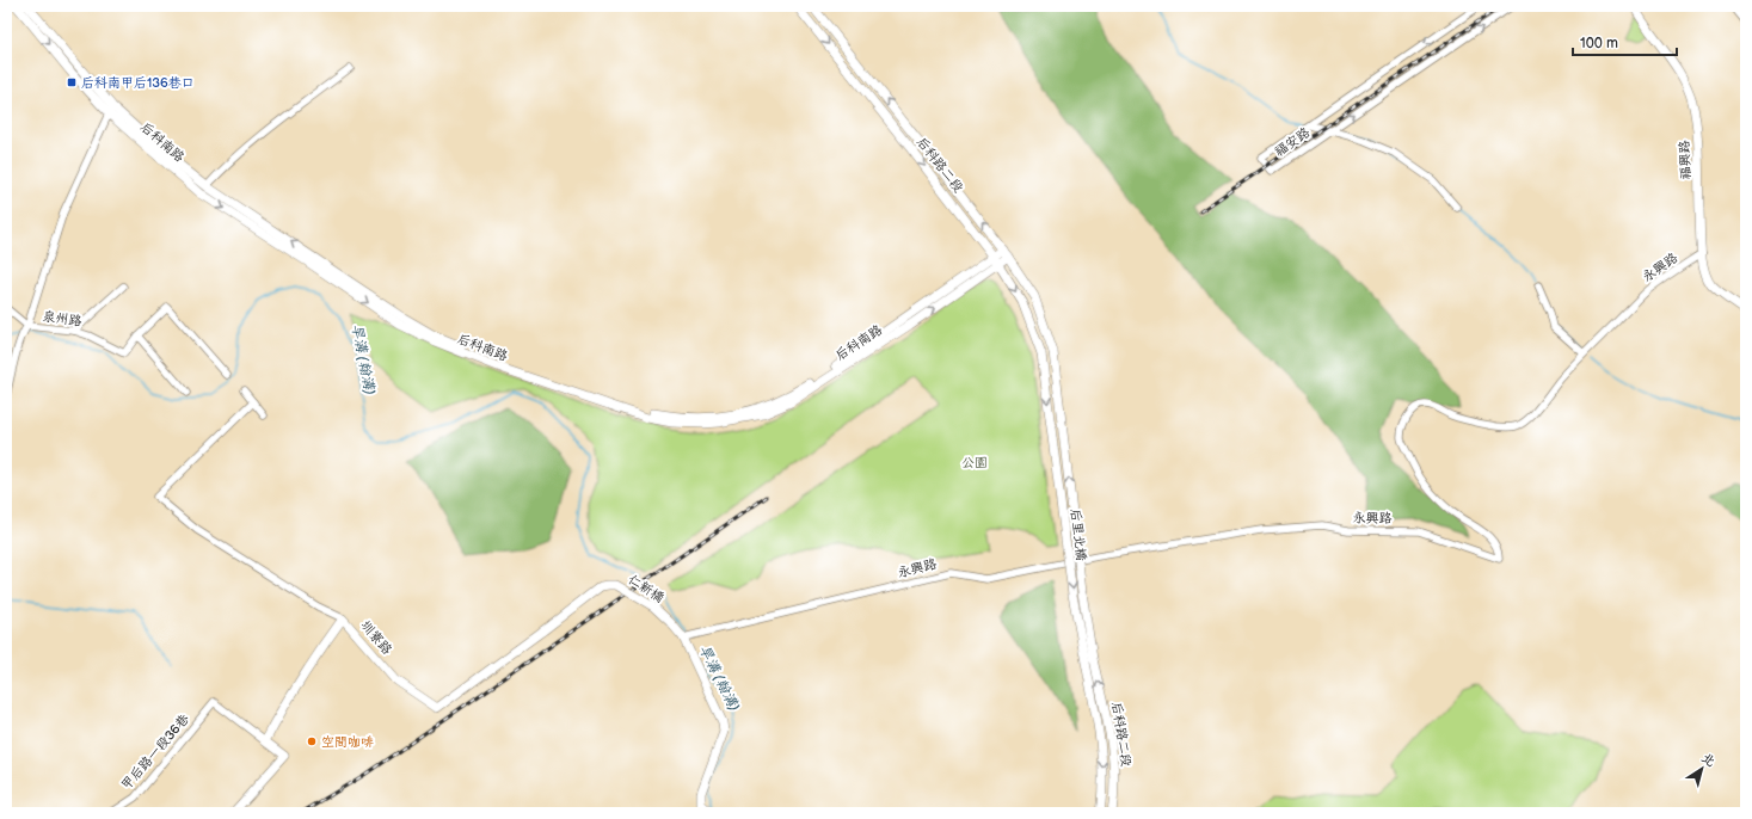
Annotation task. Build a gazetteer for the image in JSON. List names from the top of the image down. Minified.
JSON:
{"streets":{"street":["后科南路","福安路","福興路","后科路二段","永興路","泉州路","后里北橋","仁新橋","圳寮路","甲后路一段36巷"]},"crossings":[["后科南路","后科路二段"],["福興路","永興路"],["后科路二段","后里北橋"],["永興路","仁新橋"],["仁新橋","圳寮路"],["圳寮路","甲后路一段36巷"]],"water":["旱溝 (翰溝)"],"parks":["公園"],"places":{"transit":["后科南甲后136巷口"],"other":["空間咖啡"]},"scale_bar":"100 m","north":"top right"}
